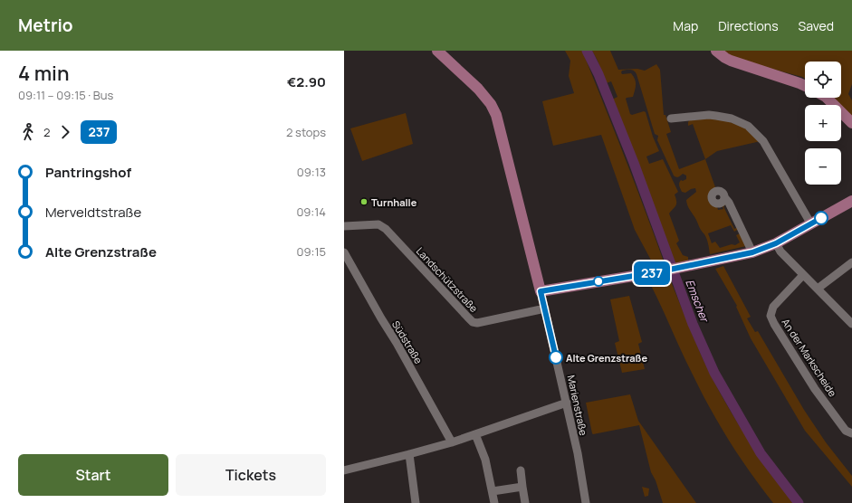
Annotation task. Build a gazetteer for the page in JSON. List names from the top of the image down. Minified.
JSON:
{"streets":{"street":["Landschützstraße","Südstraße","An der Markscheide","Marienstraße"]},"crossings":[["Landschützstraße","Marienstraße"]],"water":["Emscher"],"places":["Turnhalle","Alte Grenzstraße"],"lines":["bus line 237"],"page":{"header":"Metrio","nav":["Map","Directions","Saved"],"heading":["4 min","09:11 – 09:15 · Bus","€2.90"],"on_map":"237","map_buttons":["+","−"],"legs":["2","237","2 stops"],"list":[{"name":"Pantringshof","value":"09:13"},{"name":"Merveldtstraße","value":"09:14"},{"name":"Alte Grenzstraße","value":"09:15"}],"buttons":["Start","Tickets"]}}
